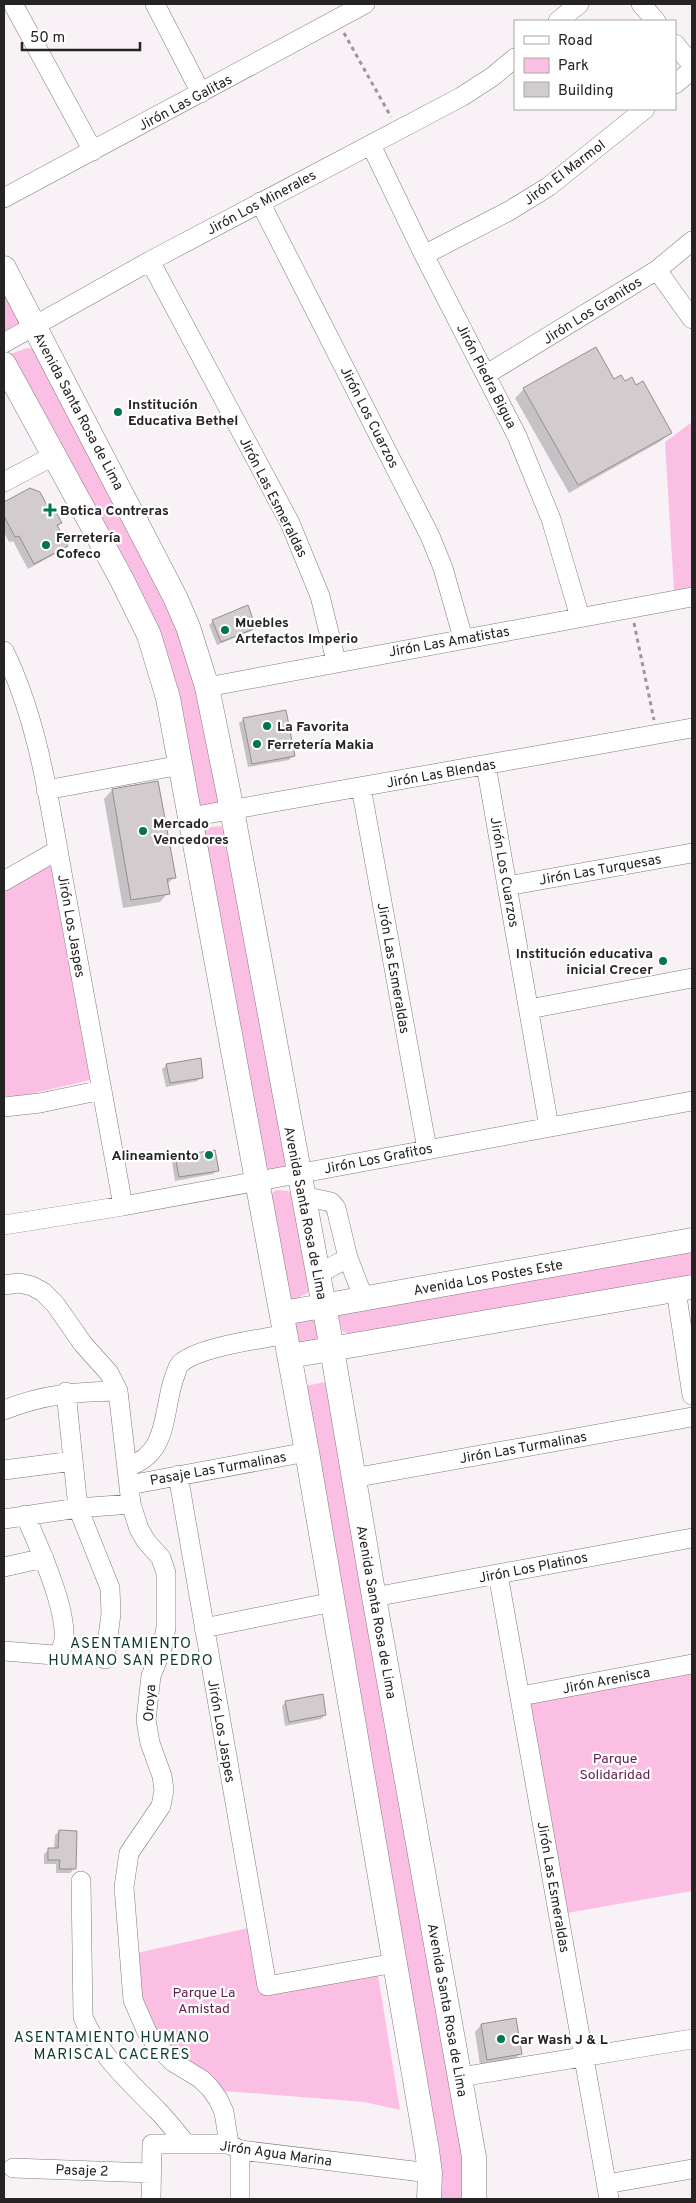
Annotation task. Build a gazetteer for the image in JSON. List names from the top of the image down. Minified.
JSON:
{"streets":{"main road":["Avenida Santa Rosa de Lima","Avenida Los Postes Este"],"street":["Jirón Las Galitas","Jirón El Marmol","Jirón Los Minerales","Jirón Los Granitos","Jirón Piedra Bigua","Jirón Los Cuarzos","Jirón Las Esmeraldas","Jirón Las Amatistas","Jirón Las Blendas","Jirón Las Turquesas","Jirón Los Jaspes","Jirón Los Grafitos","Jirón Las Turmalinas","Pasaje Las Turmalinas","Jirón Los Platinos","Jirón Arenisca","Oroya","Jirón Agua Marina","Pasaje 2"]},"crossings":[["Jirón El Marmol","Jirón Piedra Bigua"],["Jirón Los Minerales","Jirón Piedra Bigua"],["Jirón Los Minerales","Avenida Santa Rosa de Lima"],["Jirón Los Minerales","Jirón Los Cuarzos"],["Jirón Los Minerales","Jirón Las Esmeraldas"],["Jirón Los Granitos","Jirón Piedra Bigua"],["Jirón Piedra Bigua","Jirón Las Amatistas"],["Avenida Santa Rosa de Lima","Jirón Las Amatistas"],["Avenida Santa Rosa de Lima","Jirón Las Blendas"],["Avenida Santa Rosa de Lima","Jirón Los Grafitos"],["Avenida Santa Rosa de Lima","Avenida Los Postes Este"],["Avenida Santa Rosa de Lima","Jirón Las Turmalinas"],["Avenida Santa Rosa de Lima","Jirón Los Platinos"],["Jirón Los Cuarzos","Jirón Las Amatistas"],["Jirón Los Cuarzos","Jirón Las Blendas"],["Jirón Los Cuarzos","Jirón Las Turquesas"],["Jirón Los Cuarzos","Jirón Los Grafitos"],["Jirón Las Esmeraldas","Jirón Las Amatistas"],["Jirón Las Esmeraldas","Jirón Las Blendas"],["Jirón Las Esmeraldas","Jirón Los Grafitos"],["Jirón Las Esmeraldas","Jirón Los Platinos"],["Jirón Las Esmeraldas","Jirón Arenisca"],["Jirón Los Jaspes","Jirón Los Grafitos"],["Jirón Los Jaspes","Pasaje Las Turmalinas"],["Pasaje Las Turmalinas","Oroya"],["Oroya","Jirón Agua Marina"],["Jirón Agua Marina","Pasaje 2"]],"districts":["ASENTAMIENTO HUMANO SAN PEDRO","ASENTAMIENTO HUMANO MARISCAL CACERES"],"parks":["Parque Solidaridad","Parque La Amistad"],"places":{"other":["Institución Educativa Bethel","Ferretería Cofeco","Muebles Artefactos Imperio","La Favorita","Ferretería Makia","Mercado Vencedores","Institución educativa inicial Crecer","Alineamiento","Car Wash J & L"],"health":["Botica Contreras"]},"legend":["Road","Park","Building"],"scale_bar":"50 m"}
